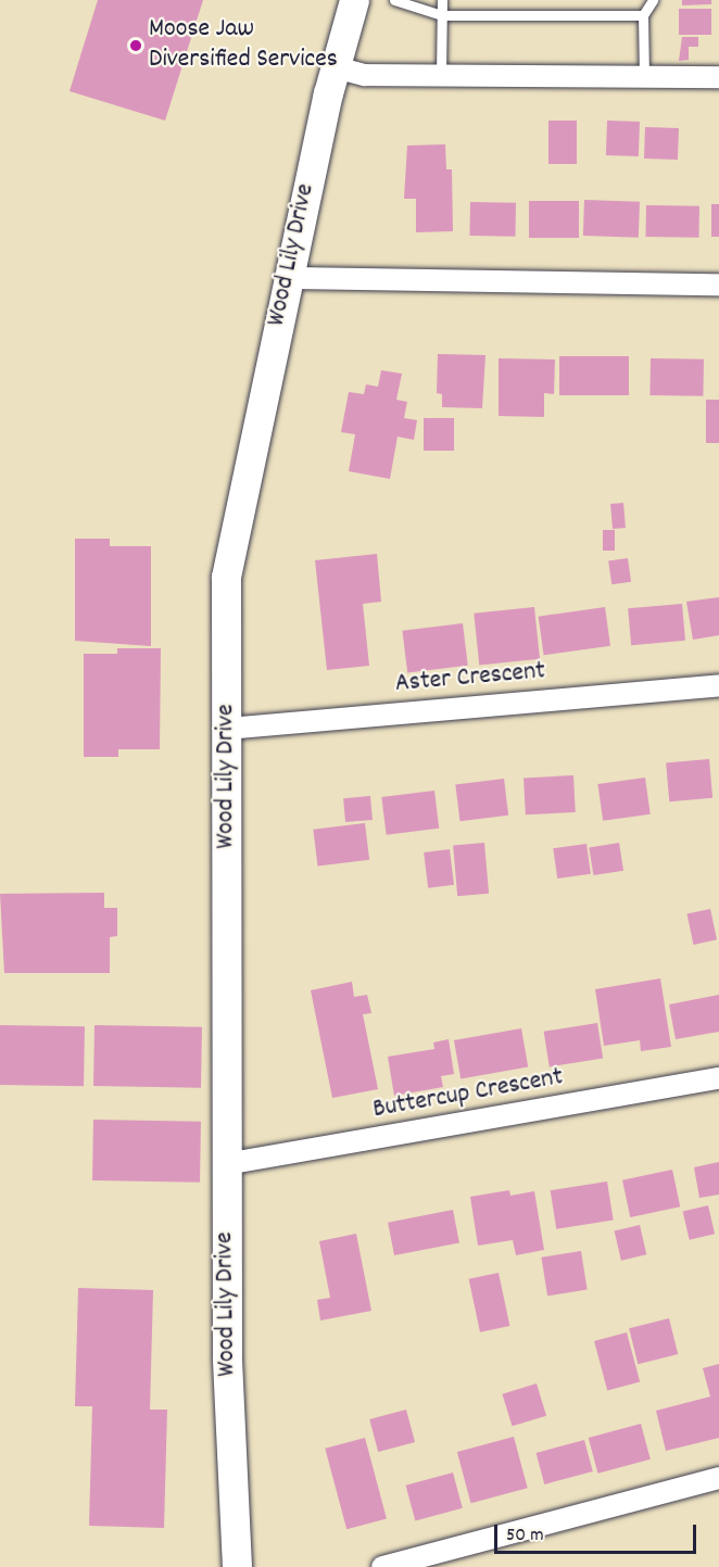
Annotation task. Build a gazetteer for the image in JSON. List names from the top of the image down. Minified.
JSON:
{"streets":{"street":["Wood Lily Drive","Aster Crescent","Buttercup Crescent"]},"crossings":[["Wood Lily Drive","Aster Crescent"],["Wood Lily Drive","Buttercup Crescent"]],"places":["Moose Jaw Diversified Services"],"scale_bar":"50 m"}
